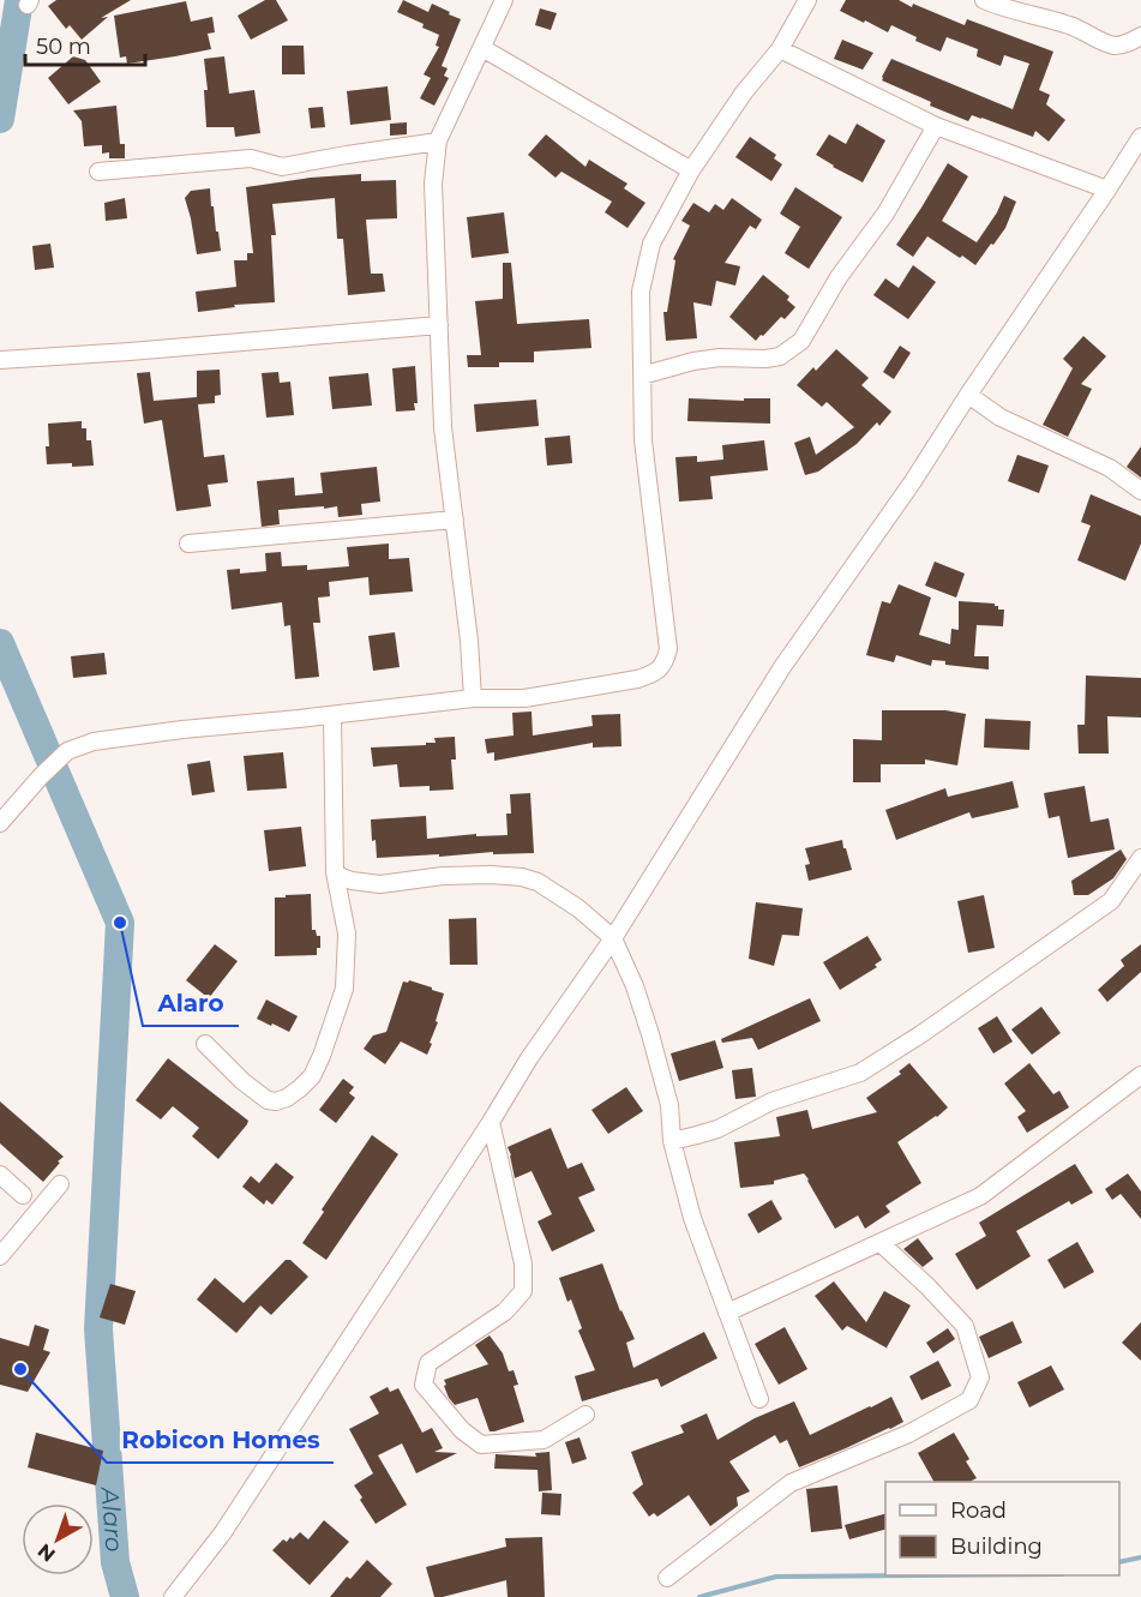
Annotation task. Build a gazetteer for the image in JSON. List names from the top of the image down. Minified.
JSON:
{"water":["Alaro"],"places":["Alaro","Robicon Homes"],"legend":["Road","Building"],"scale_bar":"50 m","north":"bottom left"}
